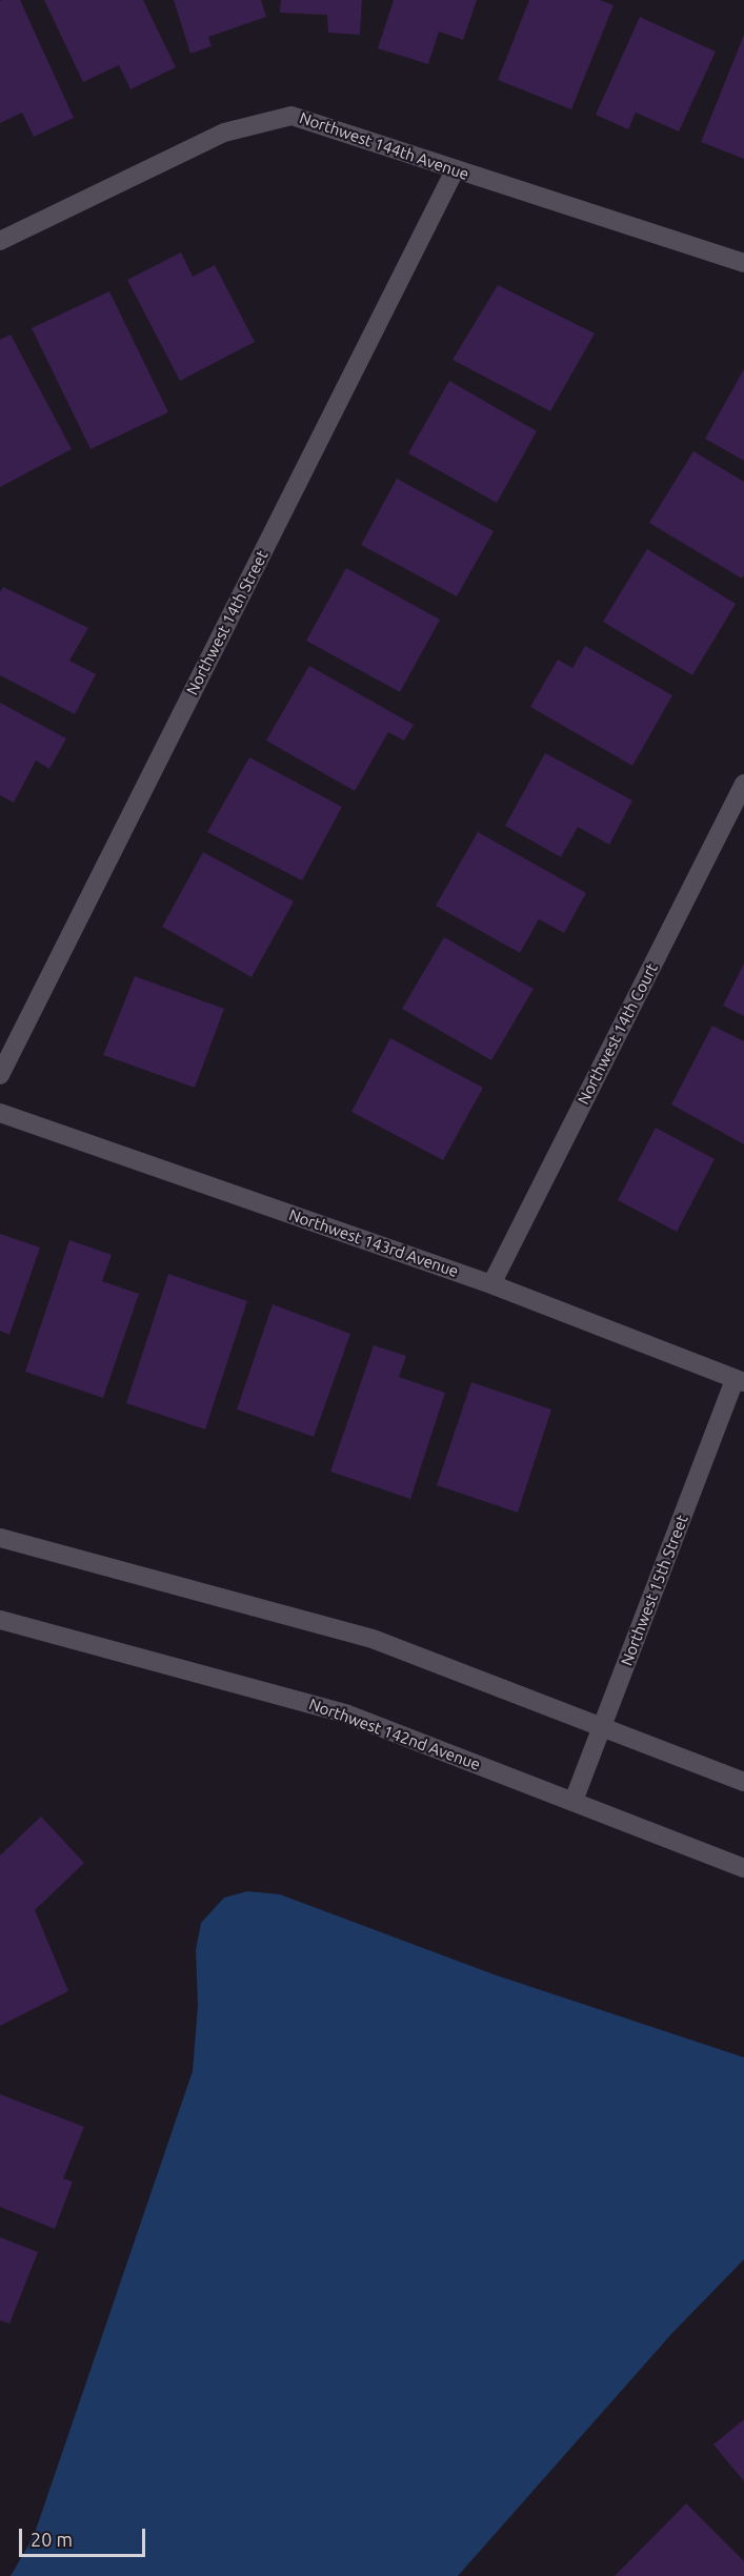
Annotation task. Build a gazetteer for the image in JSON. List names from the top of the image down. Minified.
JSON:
{"streets":{"street":["Northwest 144th Avenue","Northwest 14th Street","Northwest 14th Court","Northwest 143rd Avenue","Northwest 15th Street","Northwest 142nd Avenue"]},"crossings":[["Northwest 144th Avenue","Northwest 14th Street"],["Northwest 14th Court","Northwest 143rd Avenue"],["Northwest 143rd Avenue","Northwest 15th Street"],["Northwest 15th Street","Northwest 142nd Avenue"]],"scale_bar":"20 m"}
